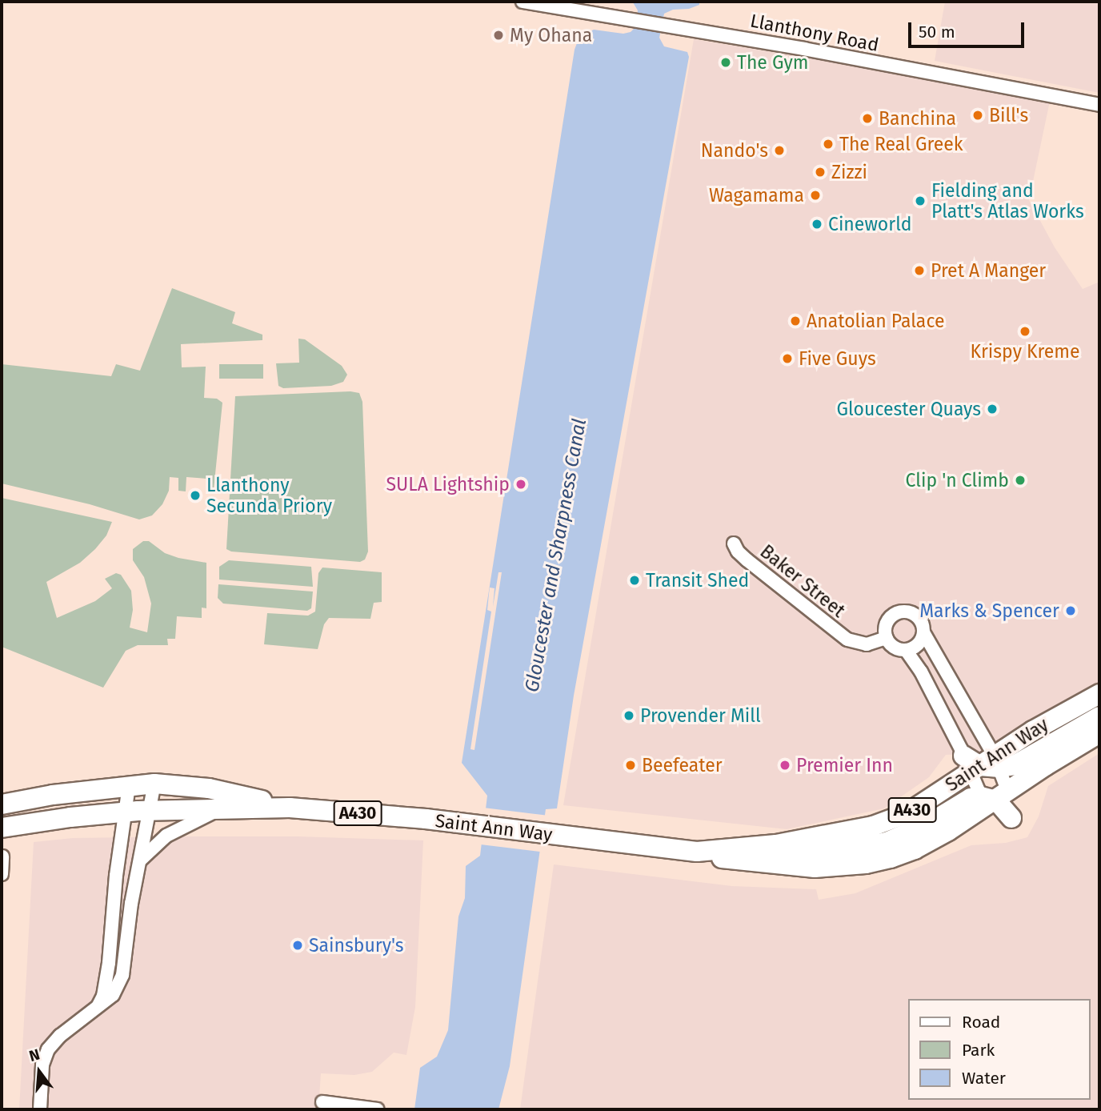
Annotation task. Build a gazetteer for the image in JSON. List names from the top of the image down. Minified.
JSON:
{"streets":{"main road":["Saint Ann Way","A430"],"street":["Llanthony Road","Baker Street"]},"water":["Gloucester and Sharpness Canal"],"places":["My Ohana","The Gym","Bill's","Banchina","The Real Greek","Nando's","Zizzi","Wagamama","Fielding and Platt's Atlas Works","Cineworld","Pret A Manger","Anatolian Palace","Krispy Kreme","Five Guys","Gloucester Quays","Clip 'n Climb","SULA Lightship","Llanthony Secunda Priory","Transit Shed","Marks & Spencer","Provender Mill","Beefeater","Premier Inn","Sainsbury's"],"legend":["Road","Park","Water"],"scale_bar":"50 m","north":"top"}
